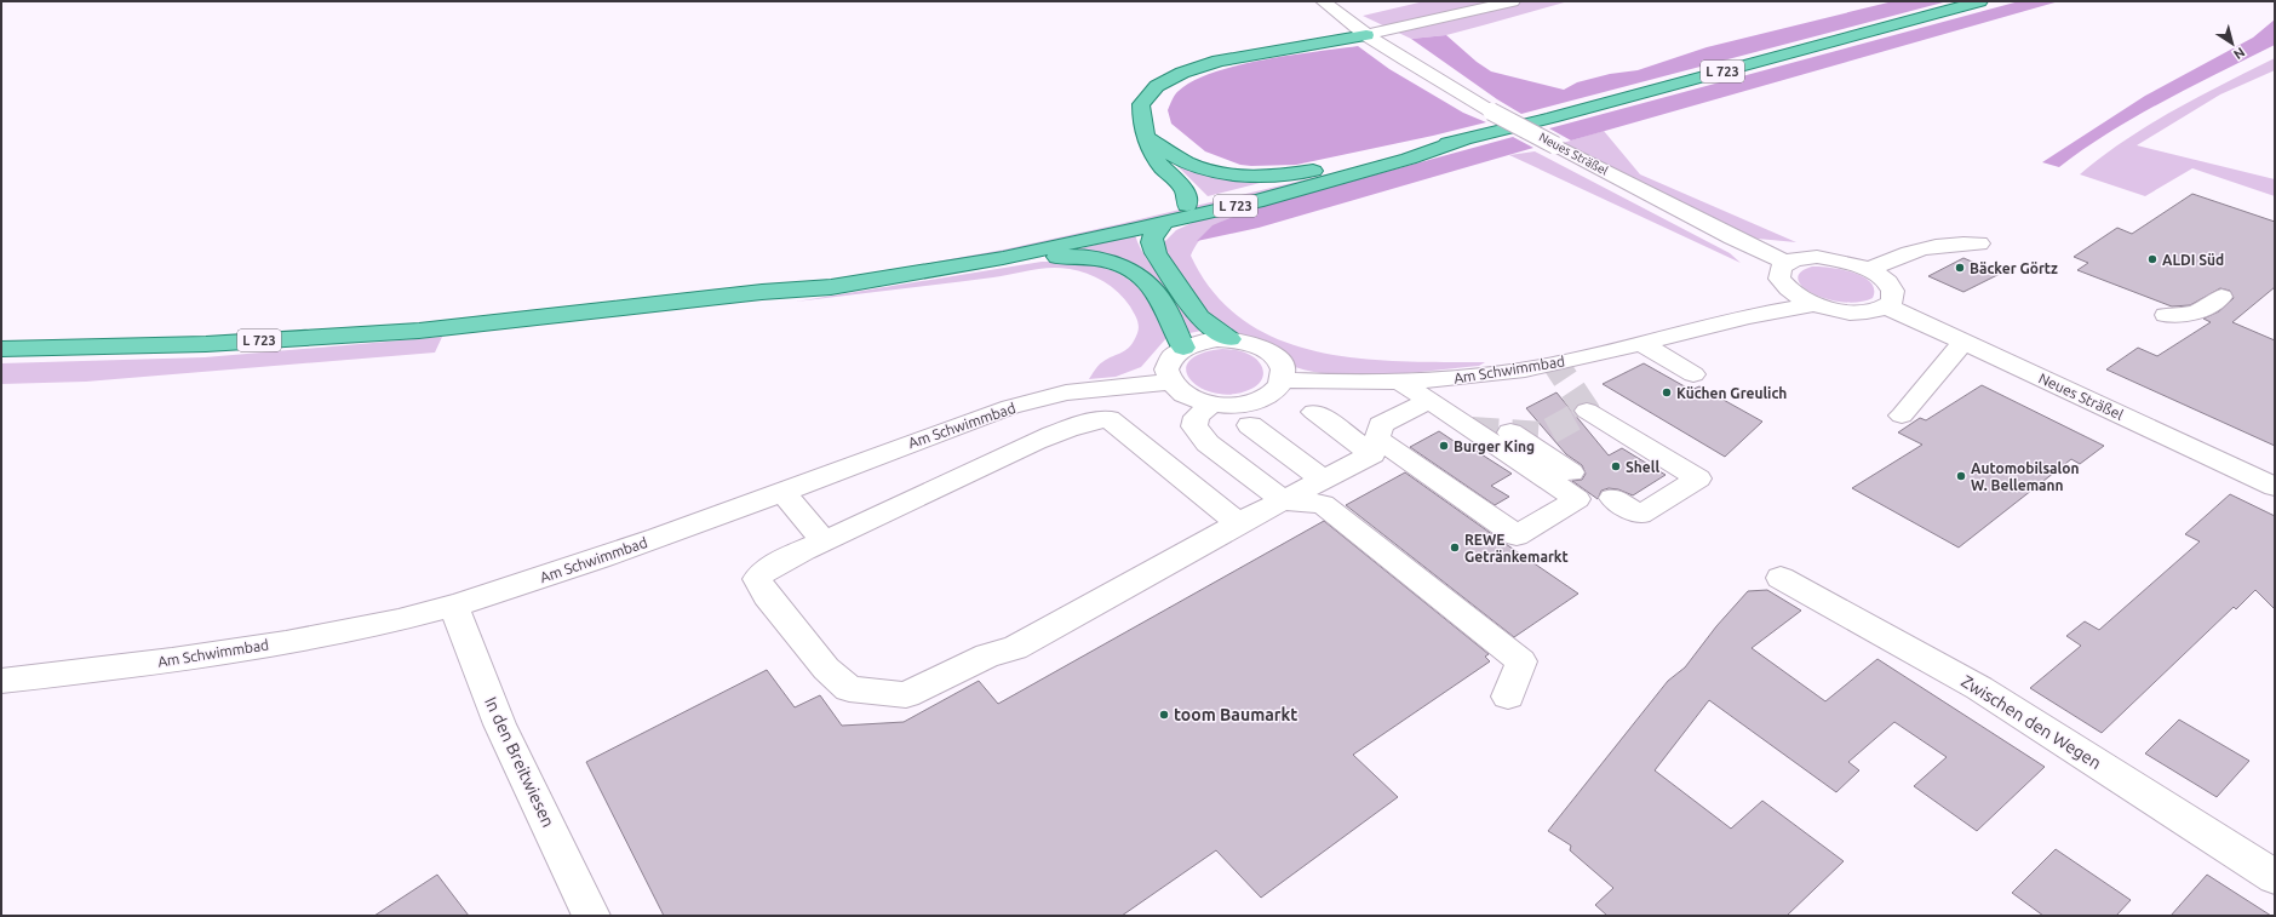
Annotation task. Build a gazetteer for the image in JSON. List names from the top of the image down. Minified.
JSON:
{"streets":{"main road":["L 723"],"street":["Neues Sträßel","Am Schwimmbad","Zwischen den Wegen","In den Breitwiesen"]},"crossings":[["Am Schwimmbad","In den Breitwiesen"]],"places":["ALDI Süd","Bäcker Görtz","Küchen Greulich","Burger King","Shell","Automobilsalon W. Bellemann","REWE Getränkemarkt","toom Baumarkt"],"north":"bottom right"}
